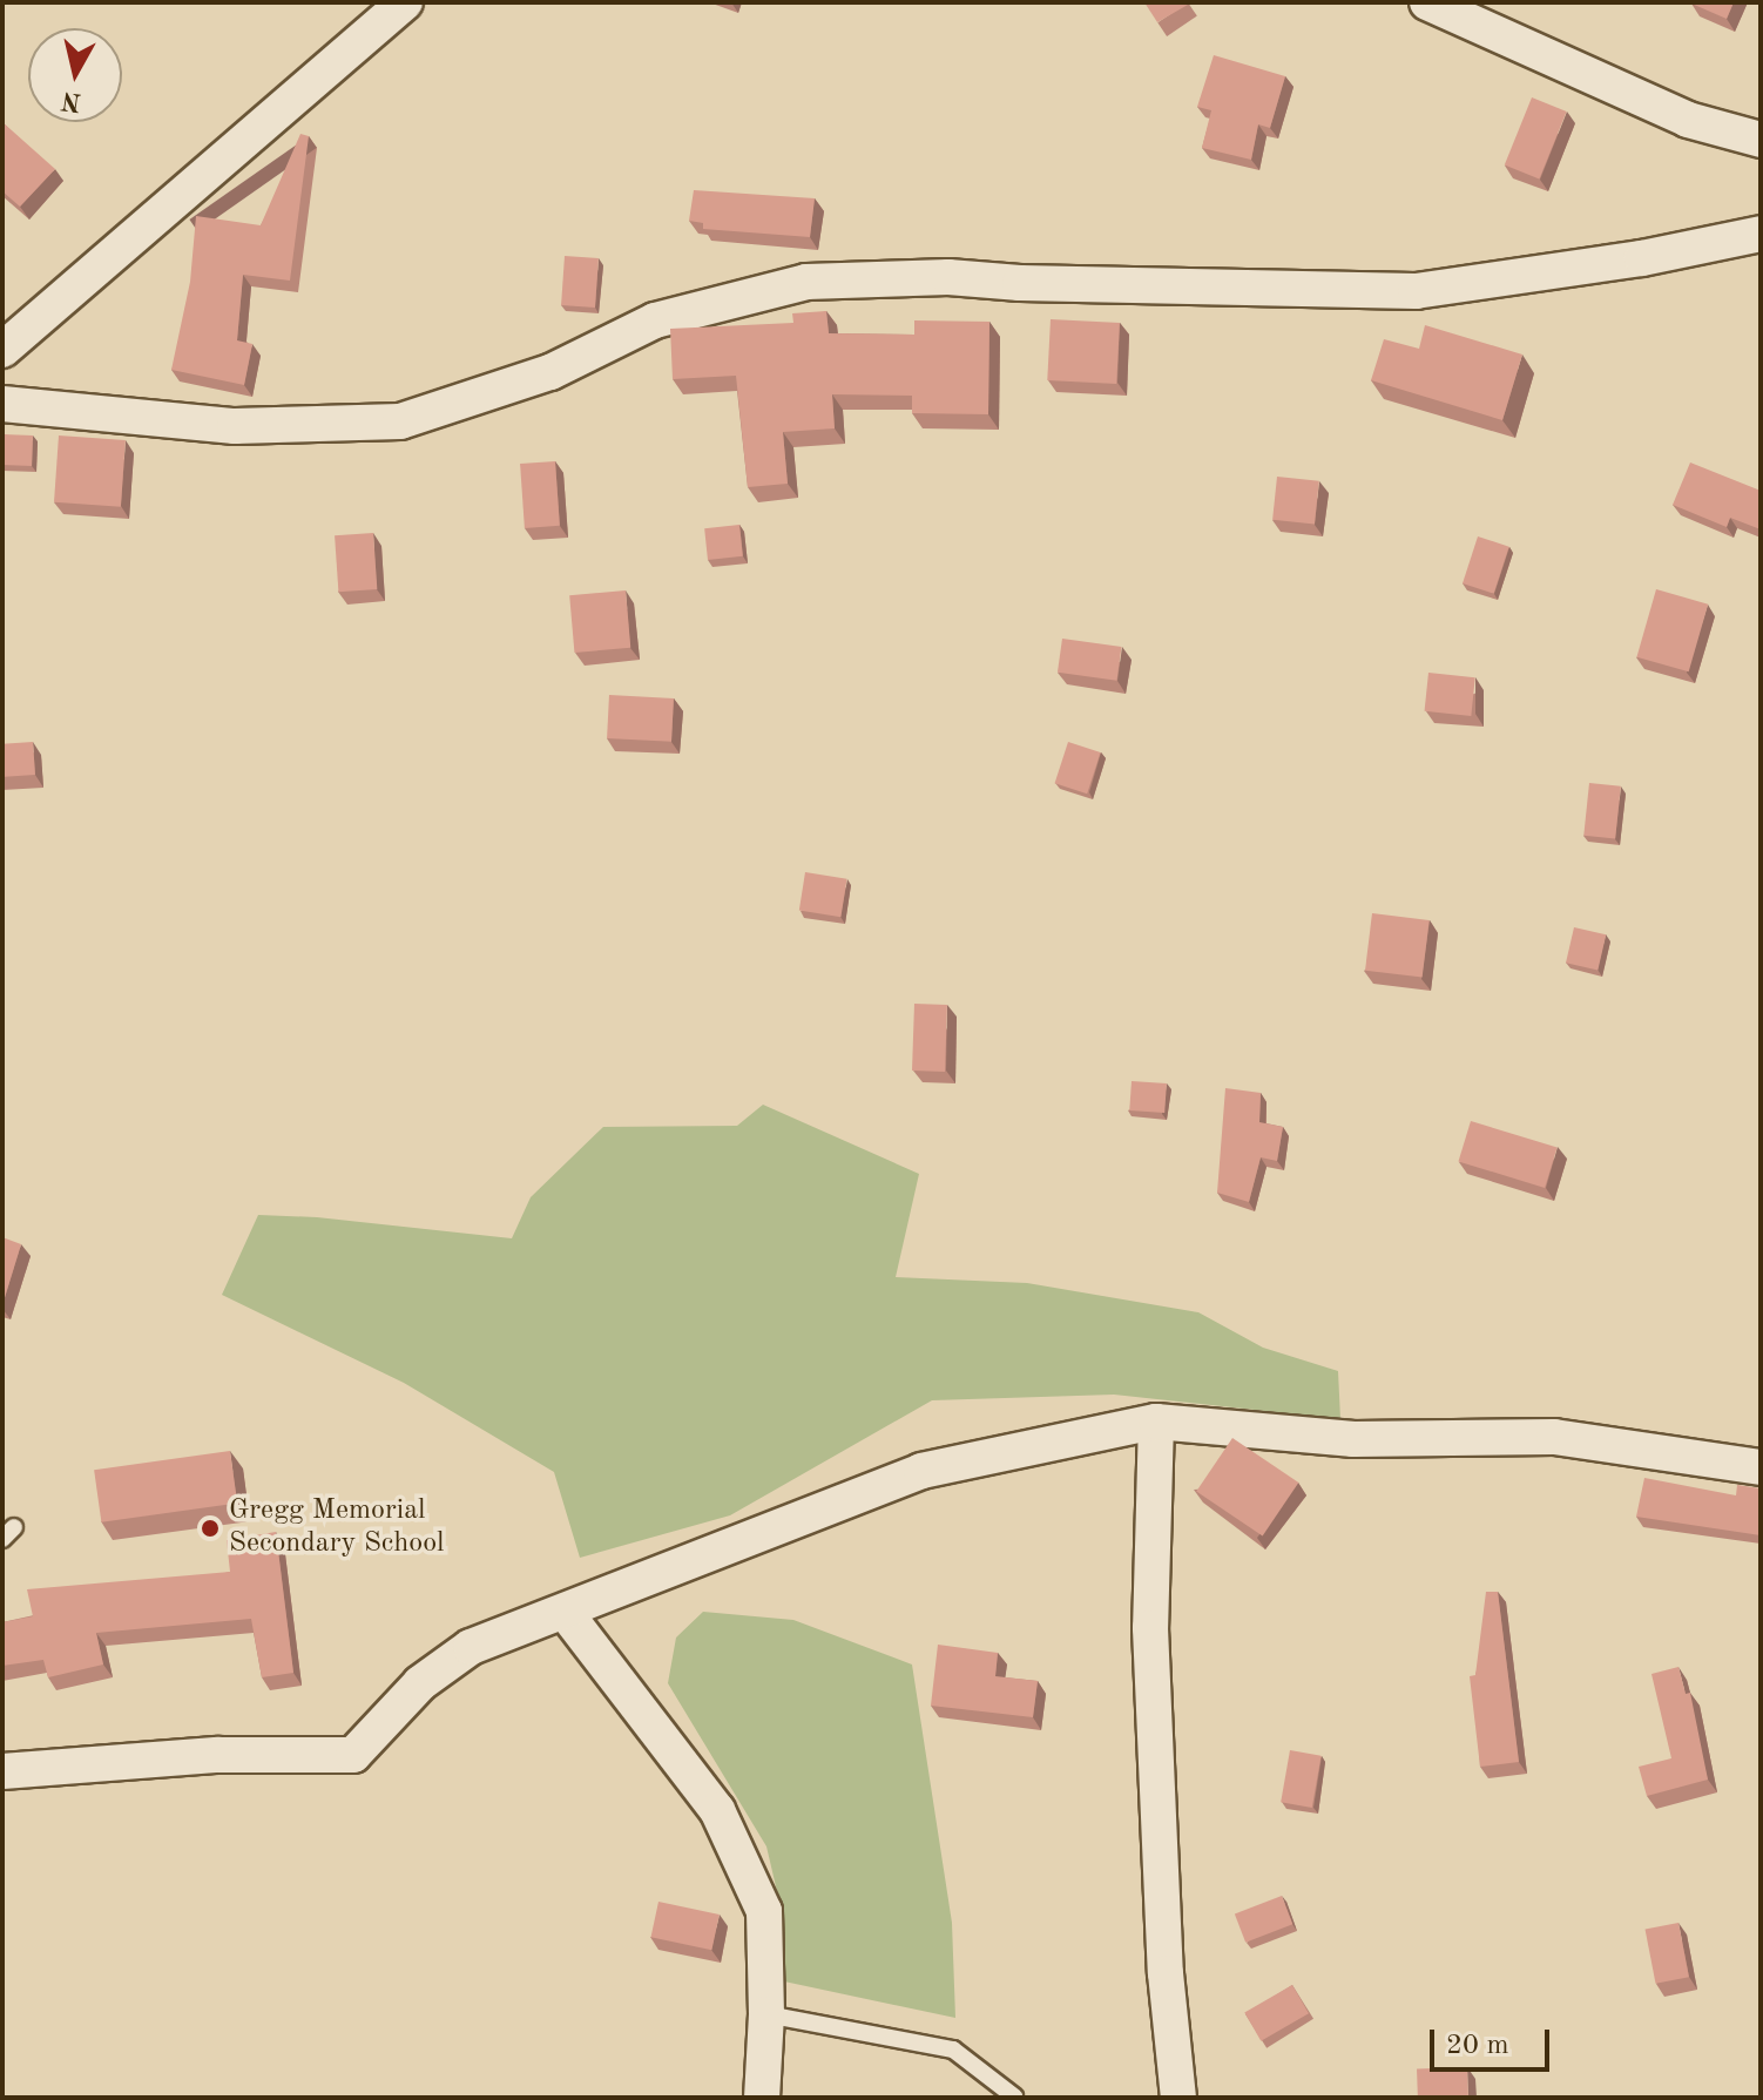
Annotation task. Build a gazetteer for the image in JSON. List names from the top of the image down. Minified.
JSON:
{"places":["Gregg Memorial Secondary School"],"scale_bar":"20 m","north":"bottom"}
